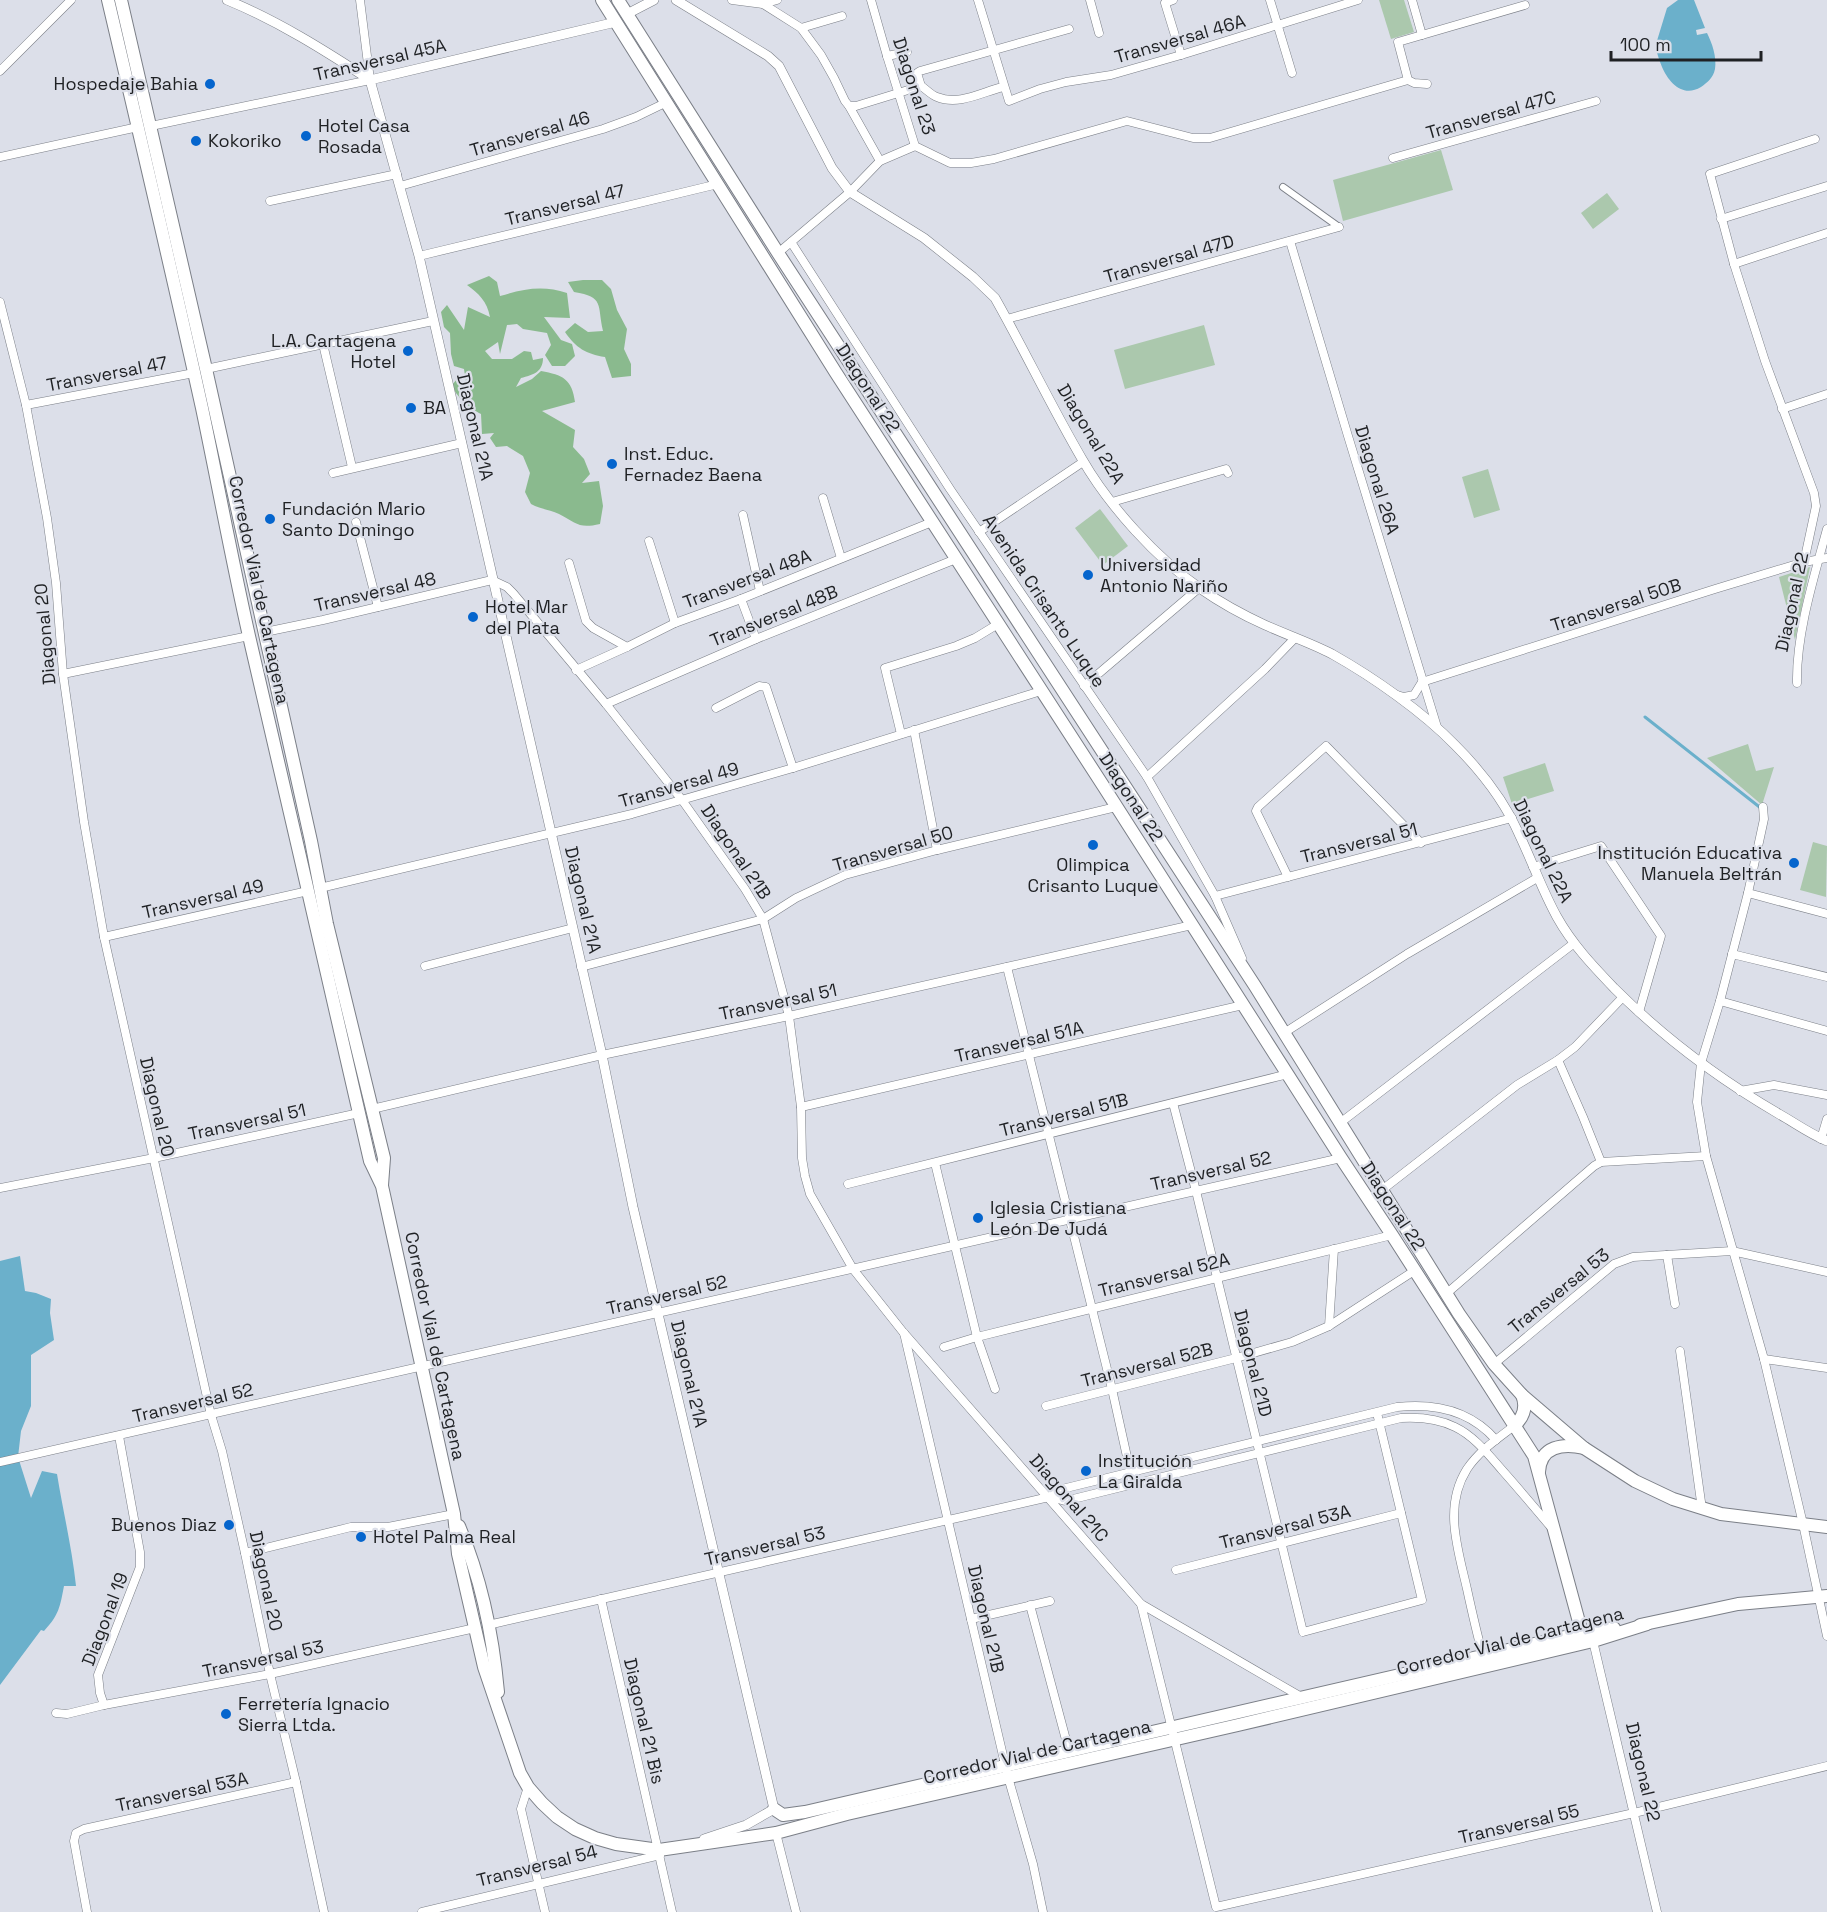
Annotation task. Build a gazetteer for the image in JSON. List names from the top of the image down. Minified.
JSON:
{"streets":{"main road":["Diagonal 22","Corredor Vial de Cartagena"],"street":["Transversal 46A","Transversal 45A","Diagonal 23","Transversal 47C","Transversal 46","Transversal 47","Transversal 47D","Diagonal 21A","Diagonal 22A","Diagonal 26A","Transversal 48A","Transversal 48","Avenida Crisanto Luque","Transversal 50B","Transversal 48B","Diagonal 20","Transversal 49","Transversal 51","Transversal 50","Diagonal 21B","Transversal 51A","Transversal 51B","Transversal 52","Transversal 52A","Transversal 53","Diagonal 21D","Transversal 52B","Diagonal 21C","Transversal 53A","Diagonal 19","Diagonal 21 Bis","Transversal 55","Transversal 54"]},"crossings":[["Transversal 45A","Diagonal 22"],["Transversal 45A","Diagonal 21A"],["Transversal 45A","Corredor Vial de Cartagena"],["Transversal 46","Diagonal 22"],["Transversal 46","Diagonal 21A"],["Transversal 47","Diagonal 22"],["Transversal 47","Diagonal 21A"],["Transversal 47","Corredor Vial de Cartagena"],["Transversal 47","Diagonal 20"],["Transversal 47D","Diagonal 22A"],["Transversal 47D","Diagonal 26A"],["Diagonal 22","Transversal 48A"],["Diagonal 22","Corredor Vial de Cartagena"],["Diagonal 22","Avenida Crisanto Luque"],["Diagonal 22","Transversal 50B"],["Diagonal 22","Transversal 48B"],["Diagonal 22","Transversal 49"],["Diagonal 22","Transversal 51"],["Diagonal 22","Transversal 50"],["Diagonal 22","Transversal 51A"],["Diagonal 22","Transversal 51B"],["Diagonal 22","Transversal 52"],["Diagonal 22","Transversal 52A"],["Diagonal 22","Transversal 53"],["Diagonal 22","Transversal 52B"],["Diagonal 22","Transversal 55"],["Diagonal 21A","Corredor Vial de Cartagena"],["Diagonal 21A","Transversal 48"],["Diagonal 21A","Transversal 49"],["Diagonal 21A","Transversal 51"],["Diagonal 21A","Transversal 50"],["Diagonal 21A","Diagonal 21B"],["Diagonal 21A","Transversal 52"],["Diagonal 21A","Transversal 53"],["Diagonal 22A","Diagonal 26A"],["Diagonal 22A","Transversal 50B"],["Diagonal 22A","Transversal 51"],["Diagonal 26A","Transversal 50B"],["Transversal 48A","Diagonal 21B"],["Corredor Vial de Cartagena","Transversal 48"],["Corredor Vial de Cartagena","Transversal 49"],["Corredor Vial de Cartagena","Transversal 51"],["Corredor Vial de Cartagena","Diagonal 21B"],["Corredor Vial de Cartagena","Transversal 52"],["Corredor Vial de Cartagena","Transversal 53"],["Corredor Vial de Cartagena","Diagonal 21C"],["Corredor Vial de Cartagena","Diagonal 21 Bis"],["Corredor Vial de Cartagena","Transversal 55"],["Corredor Vial de Cartagena","Transversal 54"],["Transversal 48","Diagonal 21B"],["Avenida Crisanto Luque","Transversal 51"],["Transversal 48B","Diagonal 21B"],["Diagonal 20","Transversal 49"],["Diagonal 20","Transversal 51"],["Diagonal 20","Transversal 52"],["Diagonal 20","Transversal 53"],["Diagonal 20","Transversal 53A"],["Transversal 49","Diagonal 21B"],["Transversal 51","Diagonal 21B"],["Transversal 50","Diagonal 21B"],["Diagonal 21B","Transversal 51A"],["Diagonal 21B","Transversal 52"],["Diagonal 21B","Transversal 53"],["Diagonal 21B","Diagonal 21C"],["Transversal 51B","Diagonal 21D"],["Transversal 52","Diagonal 21D"],["Transversal 52","Diagonal 21C"],["Transversal 52","Diagonal 19"],["Transversal 52A","Diagonal 21D"],["Transversal 53","Diagonal 21D"],["Transversal 53","Diagonal 21C"],["Transversal 53","Diagonal 19"],["Transversal 53","Diagonal 21 Bis"],["Diagonal 21D","Transversal 52B"],["Diagonal 21D","Transversal 53A"],["Diagonal 21 Bis","Transversal 54"]],"places":["Hospedaje Bahia","Hotel Casa Rosada","Kokoriko","L.A. Cartagena Hotel","BA","Inst. Educ. Fernadez Baena","Fundación Mario Santo Domingo","Universidad Antonio Nariño","Hotel Mar del Plata","Olimpica Crisanto Luque","Institución Educativa Manuela Beltrán","Iglesia Cristiana León De Judá","Institución La Giralda","Buenos Diaz","Hotel Palma Real","Ferretería Ignacio Sierra Ltda."],"scale_bar":"100 m"}
